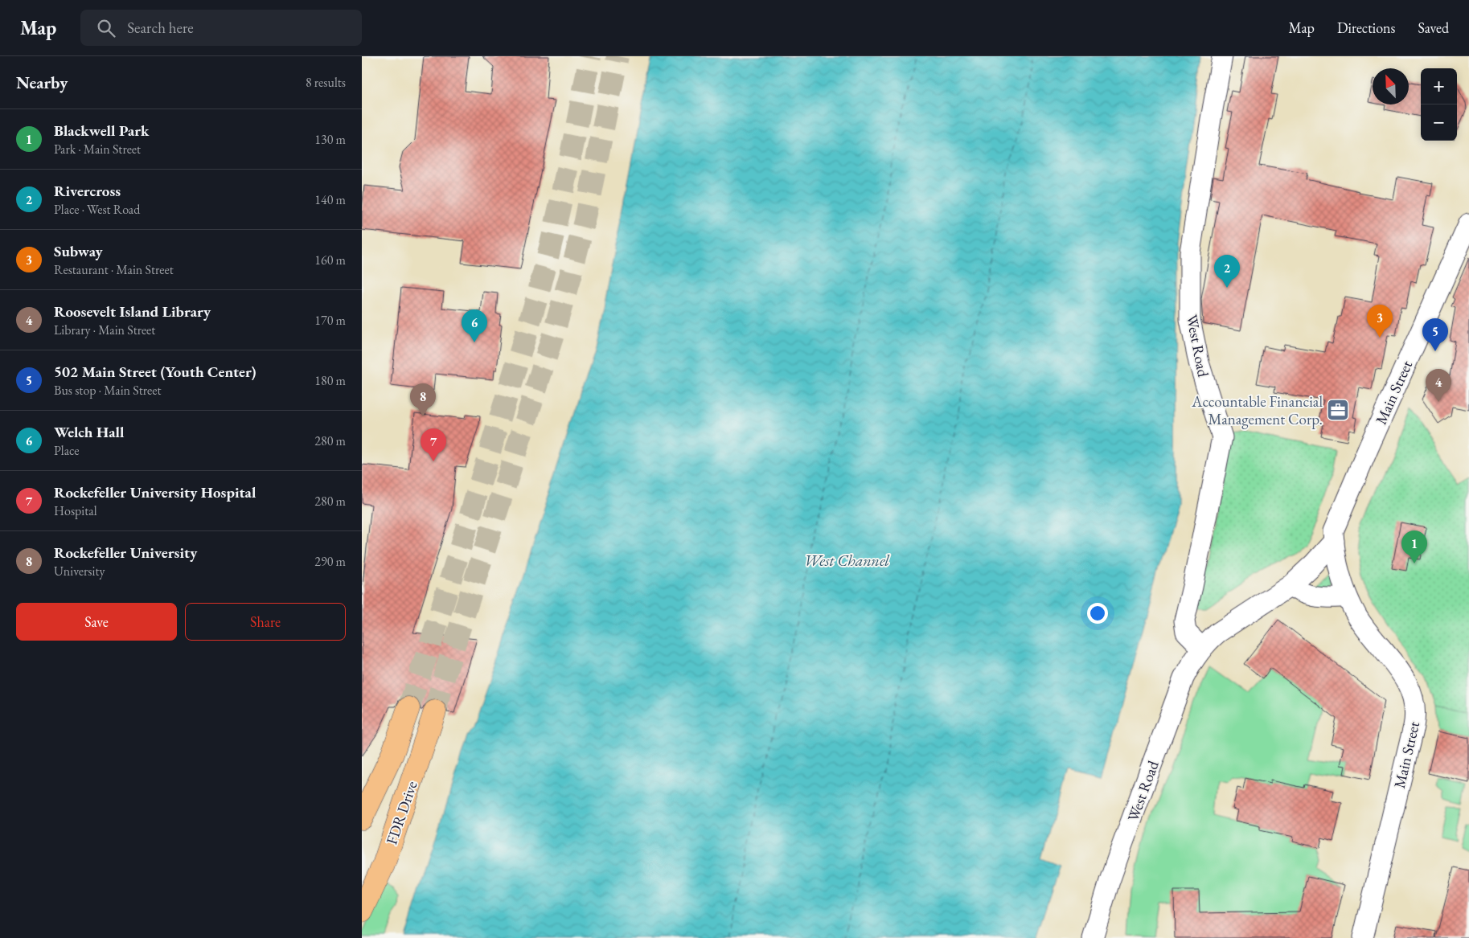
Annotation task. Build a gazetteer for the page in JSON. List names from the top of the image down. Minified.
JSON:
{"streets":{"highway":["FDR Drive"],"street":["West Road","Main Street"]},"water":["West Channel"],"places":{"office":["Accountable Financial Management Corp."]},"north":"top left","page":{"header":"Map","search":"Search here","nav":["Map","Directions","Saved"],"heading":["Nearby","8 results"],"map_buttons":["+","−"],"list":[{"mark":"1","name":"Blackwell Park","note":"Park · Main Street","value":"130 m"},{"mark":"2","name":"Rivercross","note":"Place · West Road","value":"140 m"},{"mark":"3","name":"Subway","note":"Restaurant · Main Street","value":"160 m"},{"mark":"4","name":"Roosevelt Island Library","note":"Library · Main Street","value":"170 m"},{"mark":"5","name":"502 Main Street (Youth Center)","note":"Bus stop · Main Street","value":"180 m"},{"mark":"6","name":"Welch Hall","note":"Place","value":"280 m"},{"mark":"7","name":"Rockefeller University Hospital","note":"Hospital","value":"280 m"},{"mark":"8","name":"Rockefeller University","note":"University","value":"290 m"}],"pins":["2","3","6","5","4","8","7","1"],"buttons":["Save","Share"]}}
